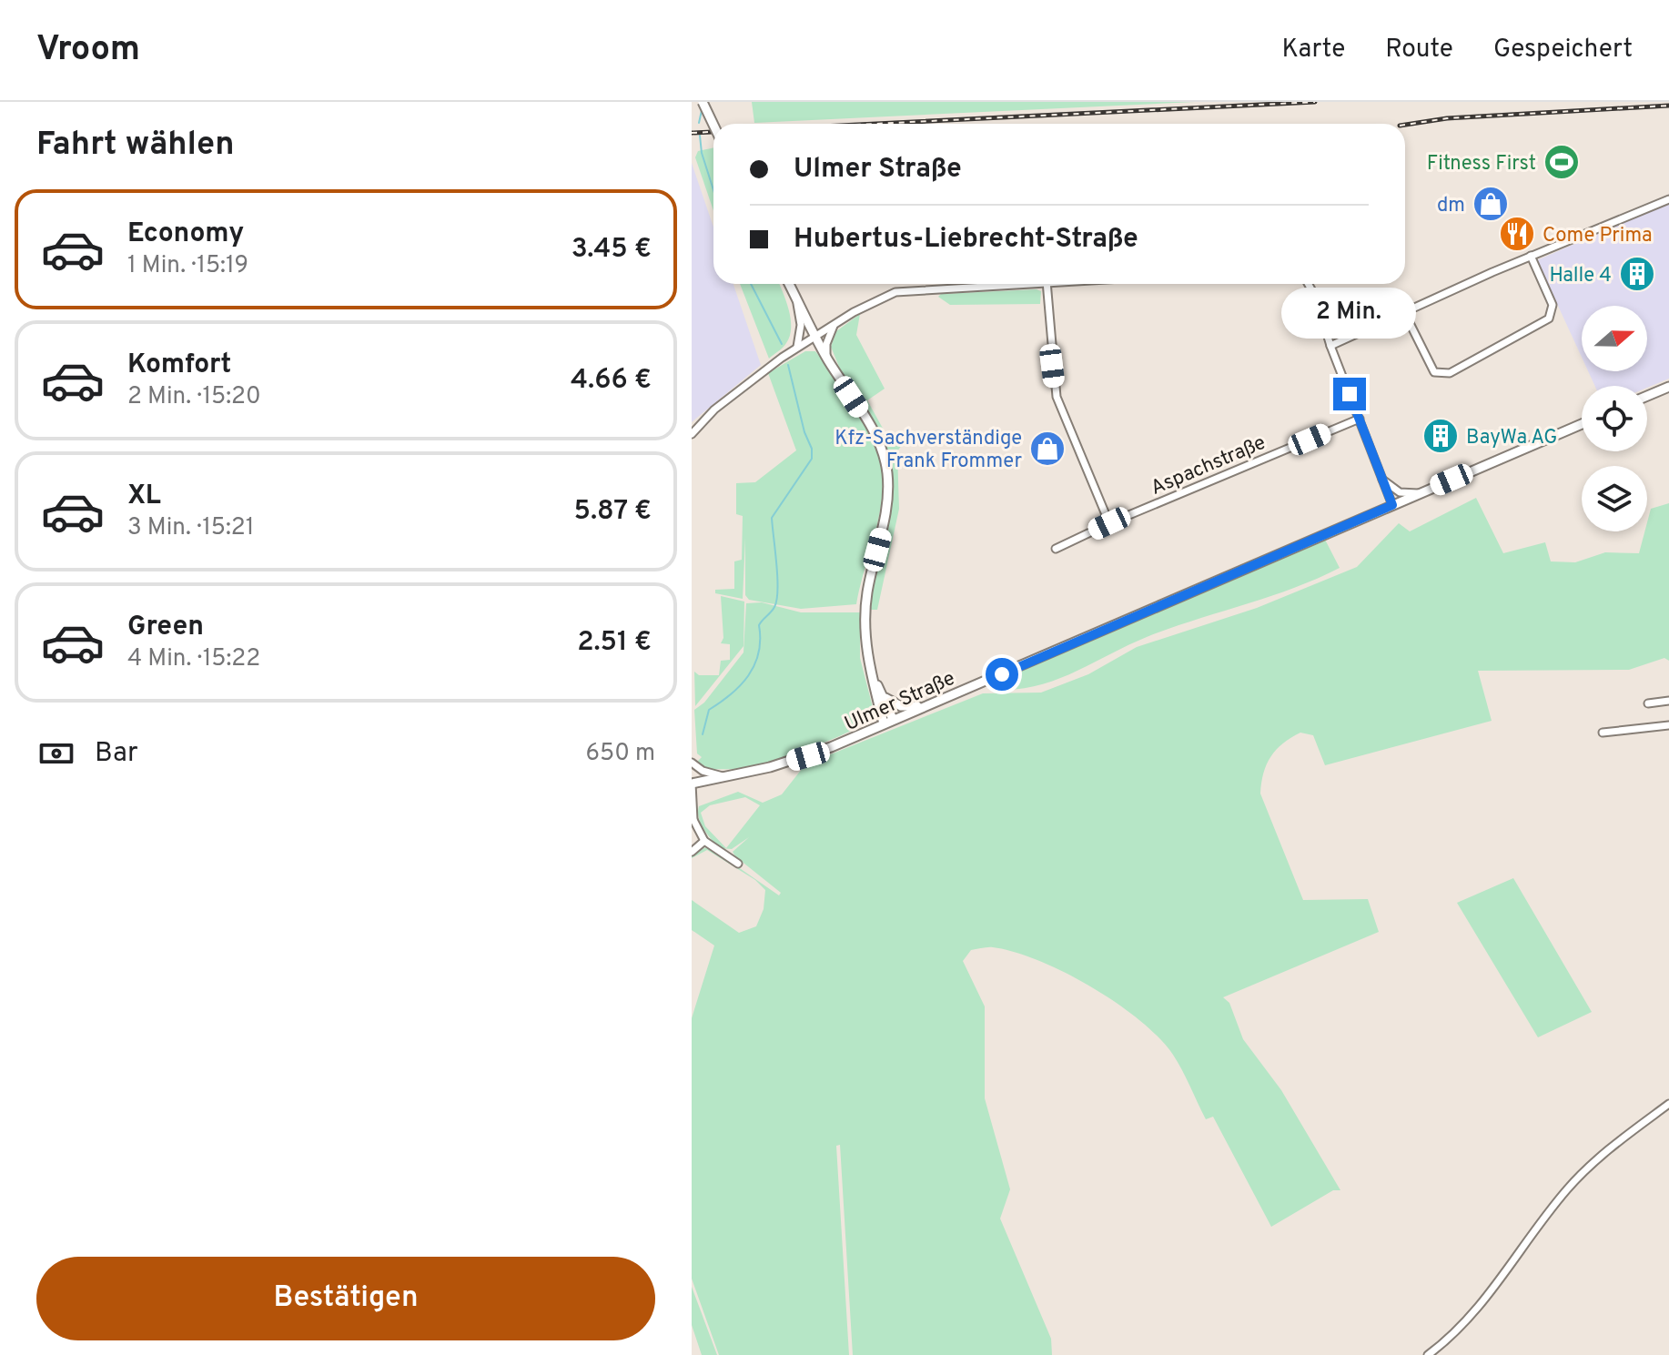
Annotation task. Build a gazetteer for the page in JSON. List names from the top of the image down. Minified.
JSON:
{"streets":{"main road":["Ulmer Straße"],"street":["Aspachstraße"]},"places":{"sports":["Fitness First"],"shop":["dm","Kfz-Sachverständige Frank Frommer"],"restaurant":["Come Prima"],"building":["Halle 4","BayWa AG"]},"north":"right","page":{"header":"Vroom","nav":["Karte","Route","Gespeichert"],"heading":"Fahrt wählen","banner":["Ulmer Straße","Hubertus-Liebrecht-Straße"],"list":[{"name":"Economy","note":"1 Min. · 15:19","value":"3.45 €"},{"name":"Komfort","note":"2 Min. · 15:20","value":"4.66 €"},{"name":"XL","note":"3 Min. · 15:21","value":"5.87 €"},{"name":"Green","note":"4 Min. · 15:22","value":"2.51 €"}],"bubble":"2 Min.","pay":["Bar","650 m"],"buttons":"Bestätigen"}}
